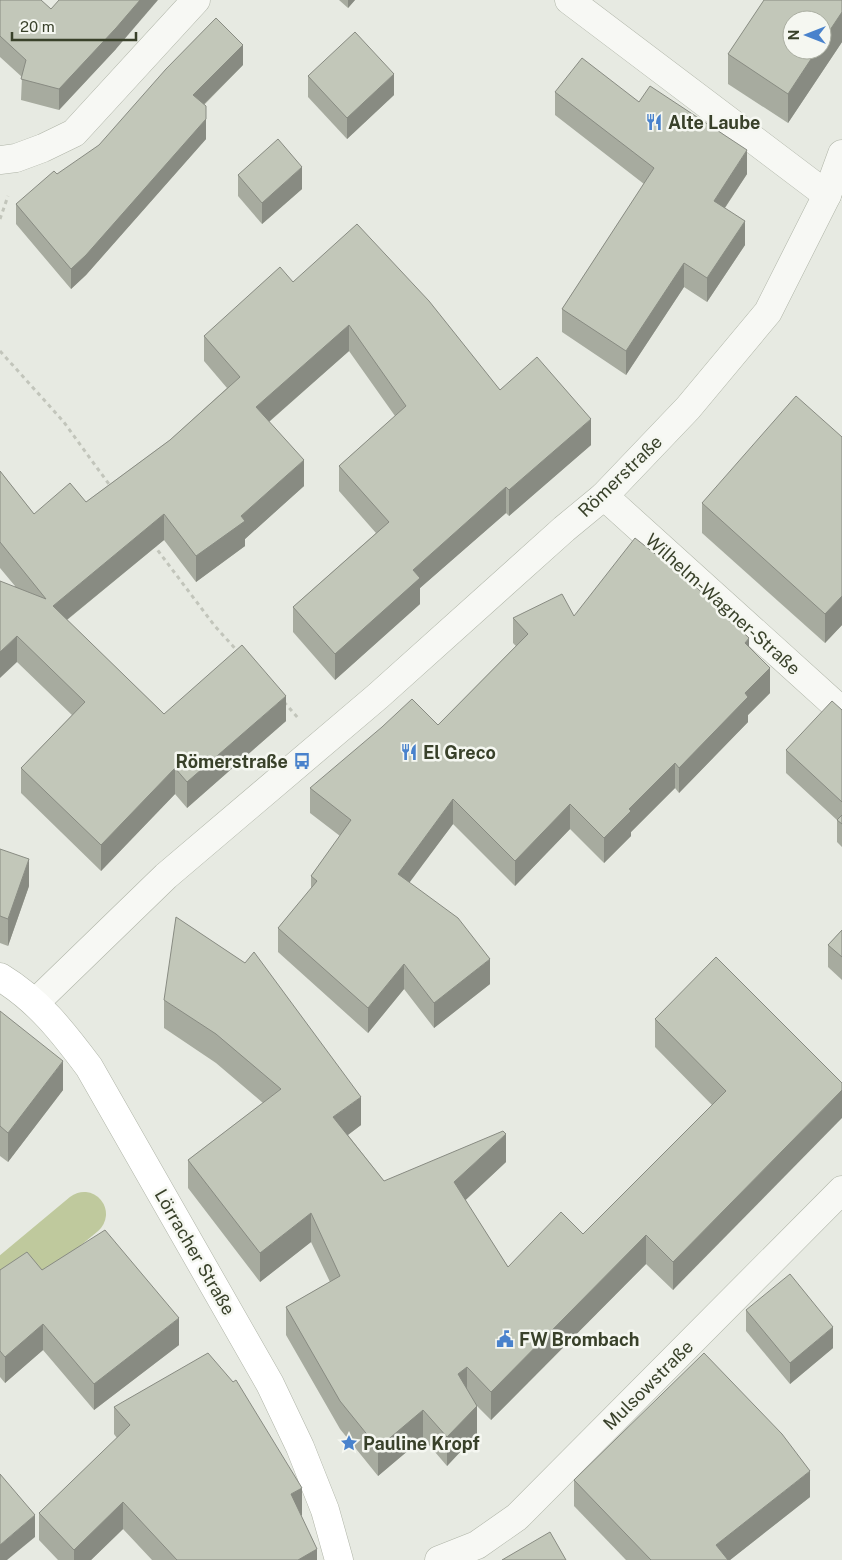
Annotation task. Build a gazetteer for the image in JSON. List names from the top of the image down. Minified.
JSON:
{"streets":{"main road":["Lörracher Straße"],"street":["Römerstraße","Wilhelm-Wagner-Straße","Mulsowstraße"]},"crossings":[["Römerstraße","Wilhelm-Wagner-Straße"],["Römerstraße","Lörracher Straße"]],"places":{"restaurant":["Alte Laube","El Greco"],"bus stop":["Römerstraße"],"public building":["FW Brombach"],"place":["Pauline Kropf"]},"scale_bar":"20 m","north":"left"}
